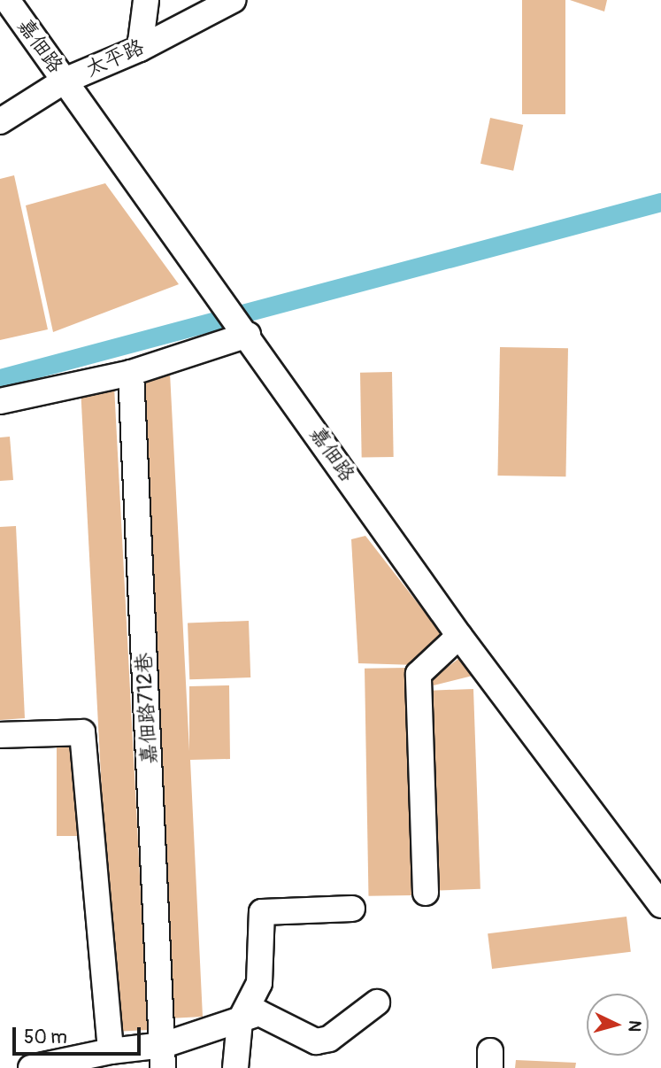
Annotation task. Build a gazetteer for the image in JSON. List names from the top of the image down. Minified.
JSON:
{"streets":{"street":["嘉佃路","太平路","嘉佃路712巷"]},"crossings":[["嘉佃路","太平路"]],"scale_bar":"50 m","north":"right"}
